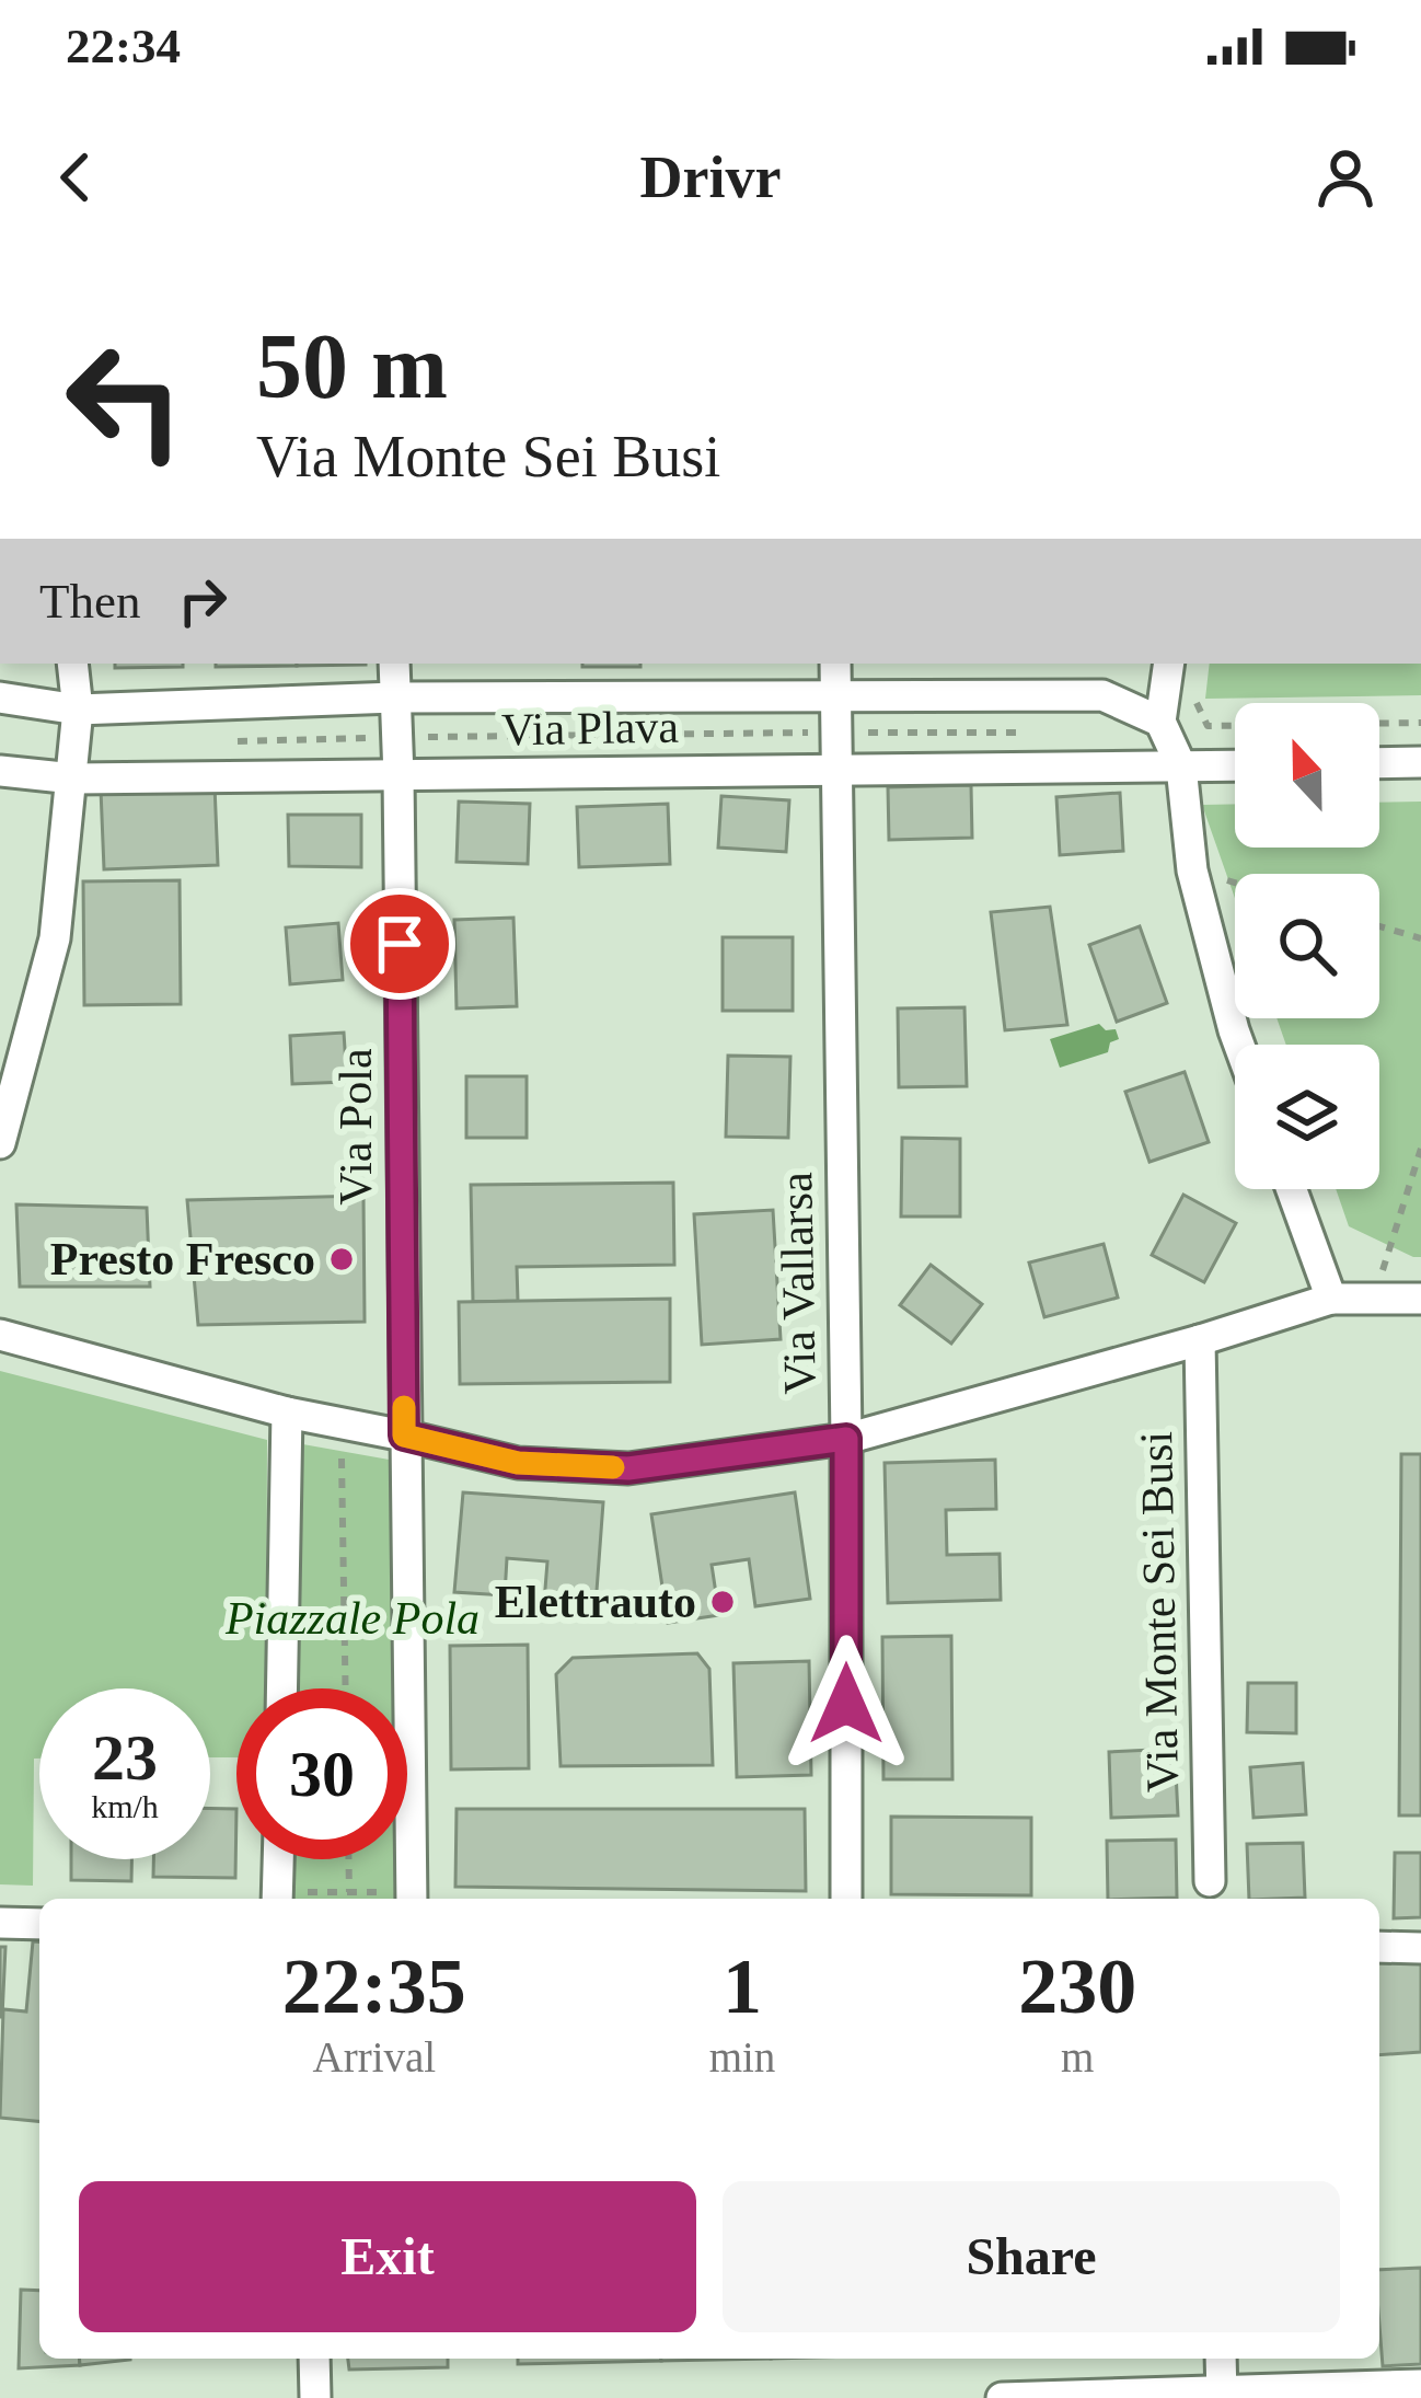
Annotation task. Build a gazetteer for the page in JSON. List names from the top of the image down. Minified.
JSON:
{"streets":{"street":["Via Plava","Via Pola","Via Vallarsa","Via Monte Sei Busi"]},"crossings":[["Via Plava","Via Pola"],["Via Plava","Via Vallarsa"]],"parks":["Piazzale Pola"],"places":["Presto Fresco","Elettrauto"],"north":"top","page":{"status":"22:34","header":"Drivr","turn":["50 m","Via Monte Sei Busi"],"then":"Then","speed":"23 km/h","limit":"30","eta":["22:35","Arrival","1","min","230","m"],"buttons":["Exit","Share"]}}
